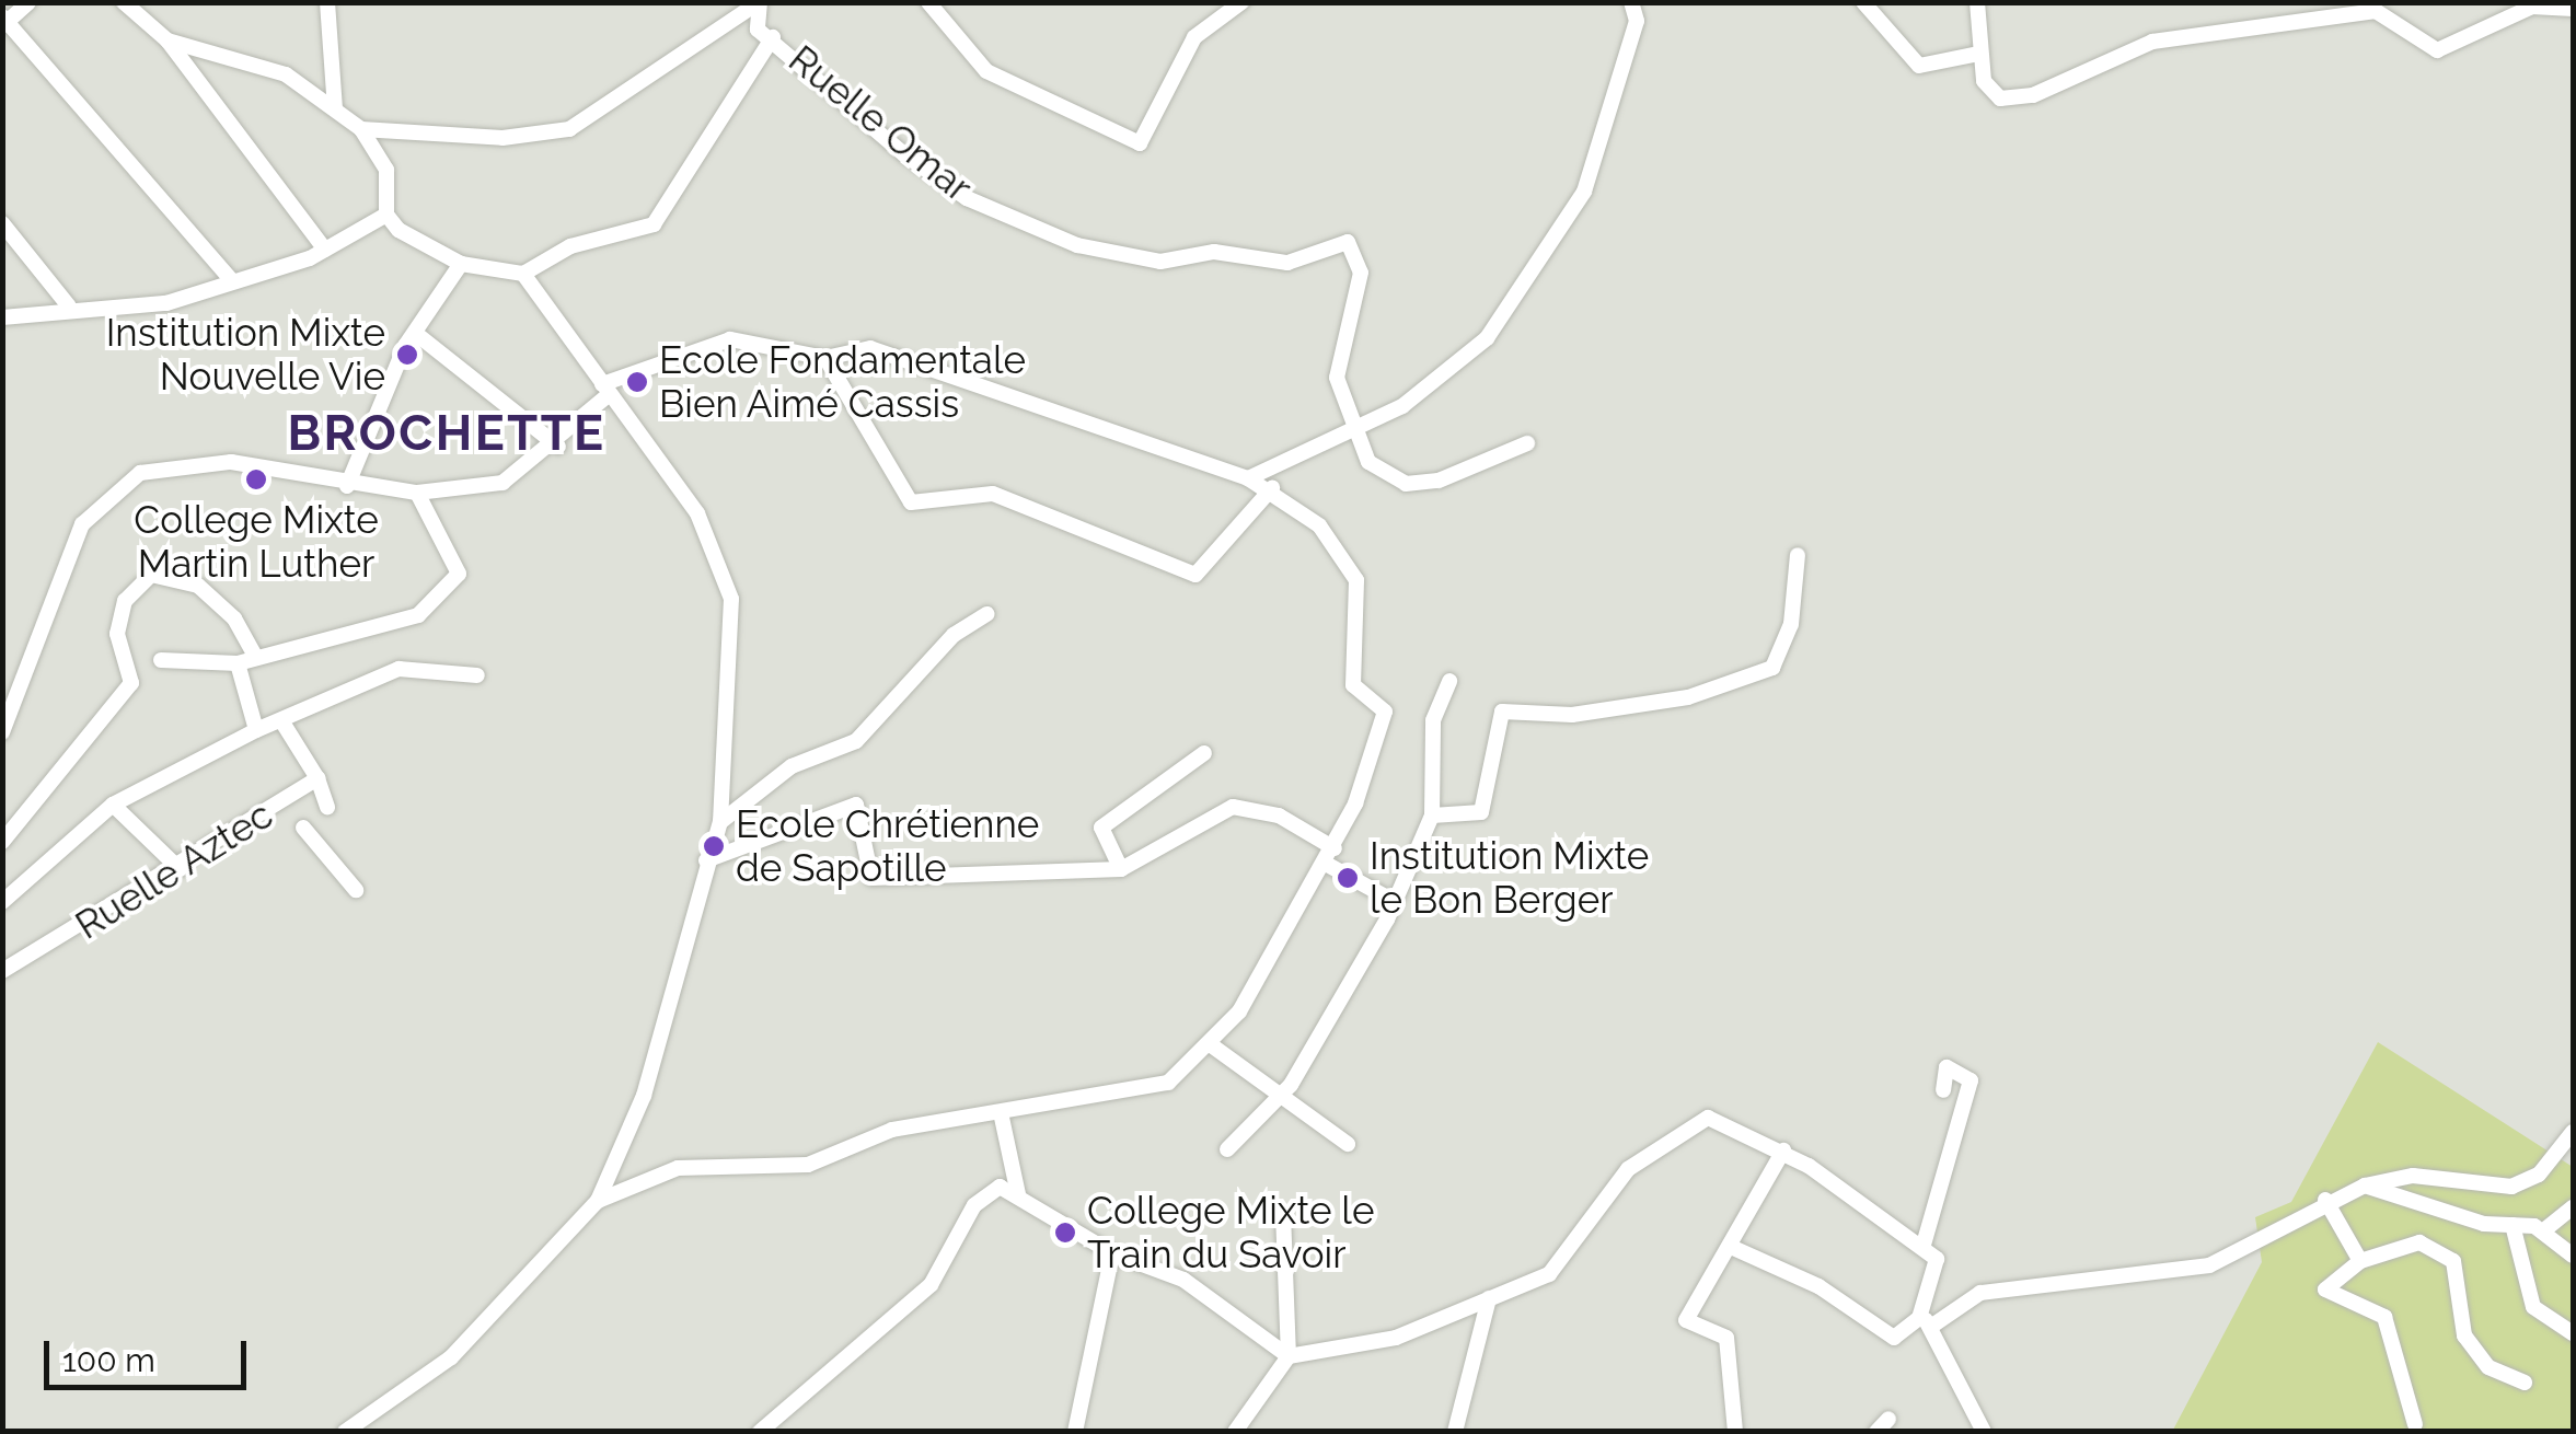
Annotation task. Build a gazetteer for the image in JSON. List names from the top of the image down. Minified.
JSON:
{"streets":{"street":["Ruelle Omar","Ruelle Aztec"]},"districts":["BROCHETTE"],"places":["Institution Mixte Nouvelle Vie","Ecole Fondamentale Bien Aimé Cassis","College Mixte Martin Luther","Ecole Chrétienne de Sapotille","Institution Mixte le Bon Berger","College Mixte le Train du Savoir"],"scale_bar":"100 m"}
